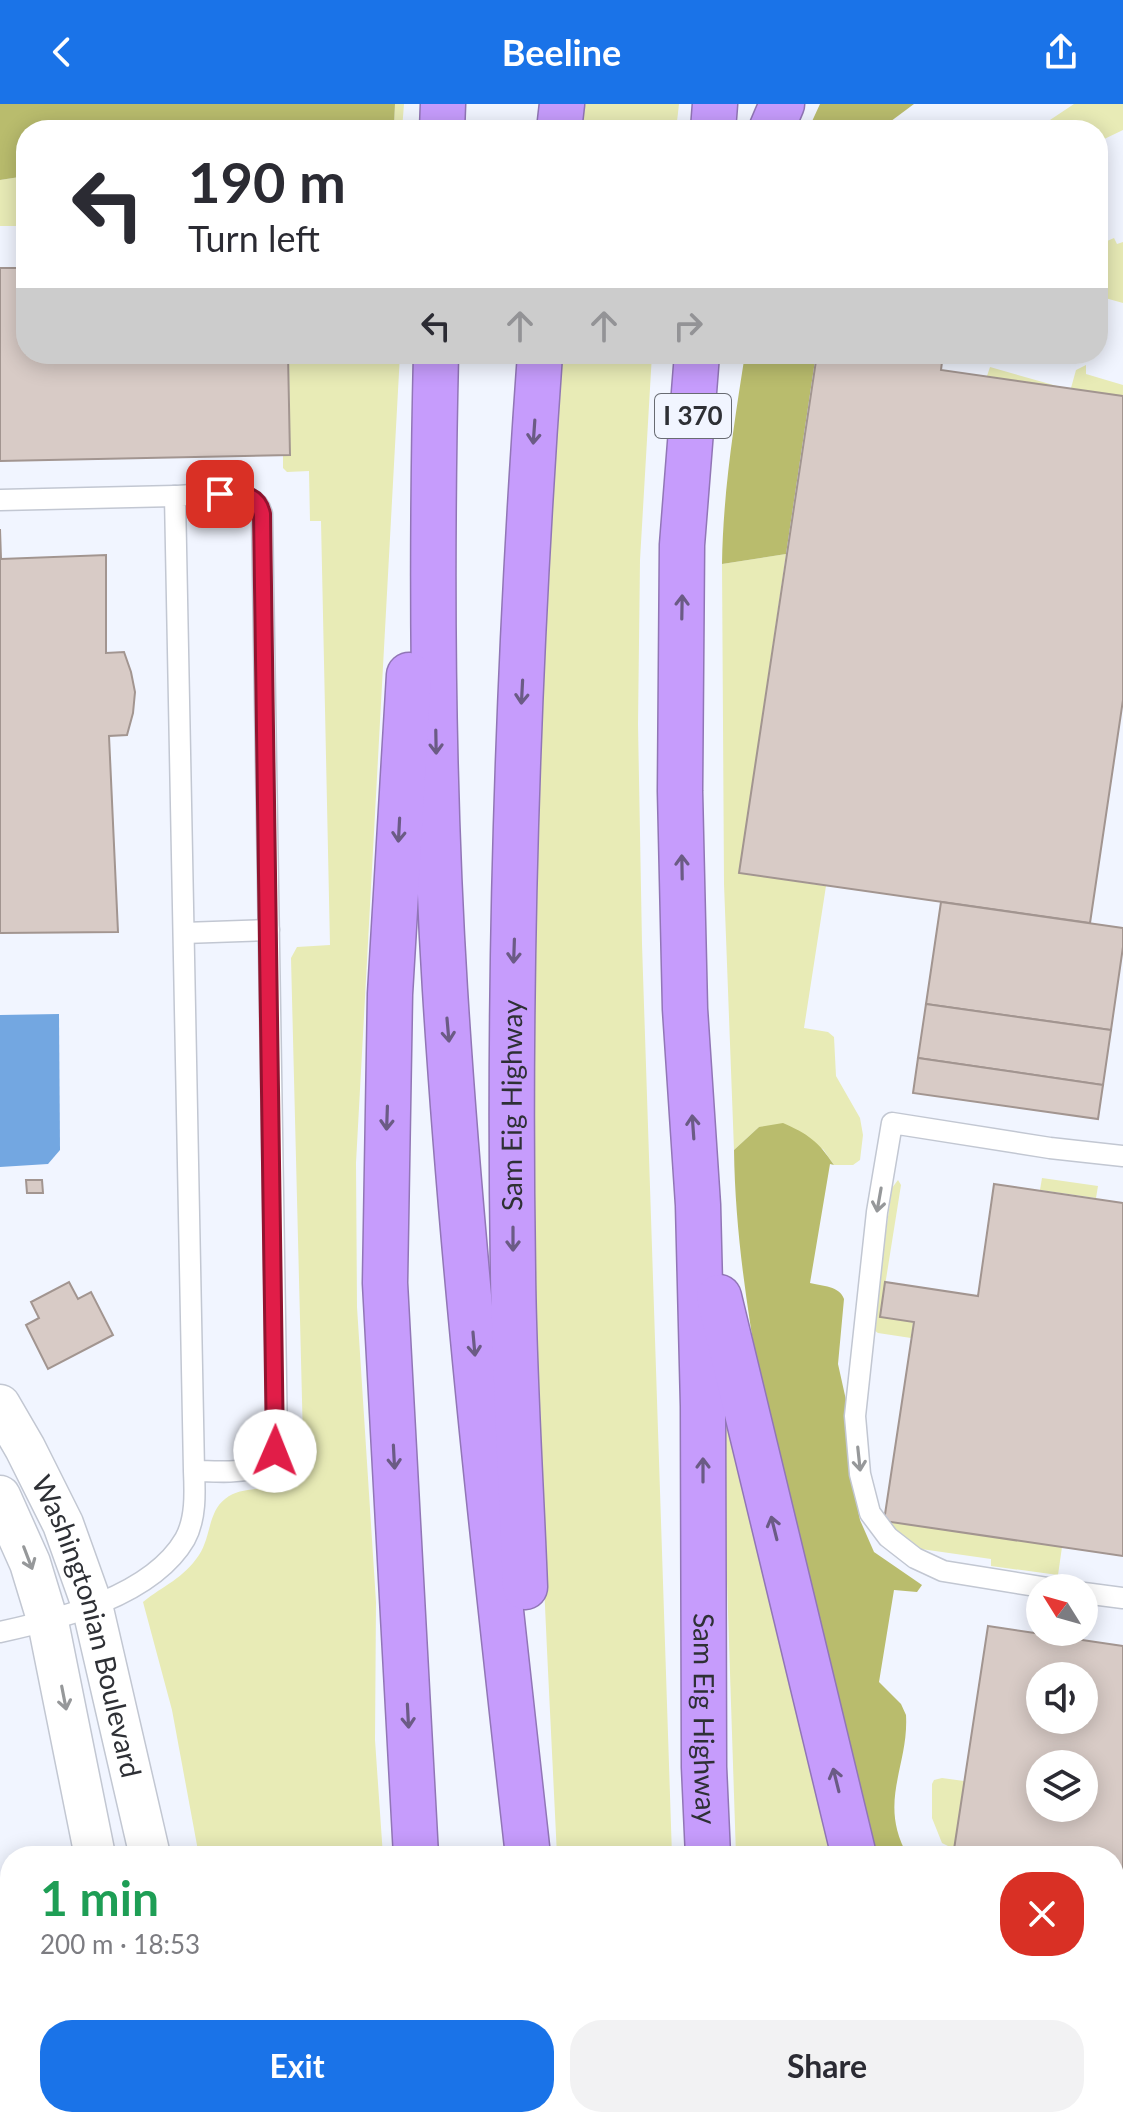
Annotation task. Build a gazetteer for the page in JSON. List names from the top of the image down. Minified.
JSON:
{"streets":{"highway":["I 370","Sam Eig Highway"],"street":["Washingtonian Boulevard"]},"crossings":[["I 370","Sam Eig Highway"]],"north":"top left","page":{"header":"Beeline","turn":["190 m","Turn left"],"heading":["1 min","200 m · 18:53"],"buttons":["Exit","Share"]}}
